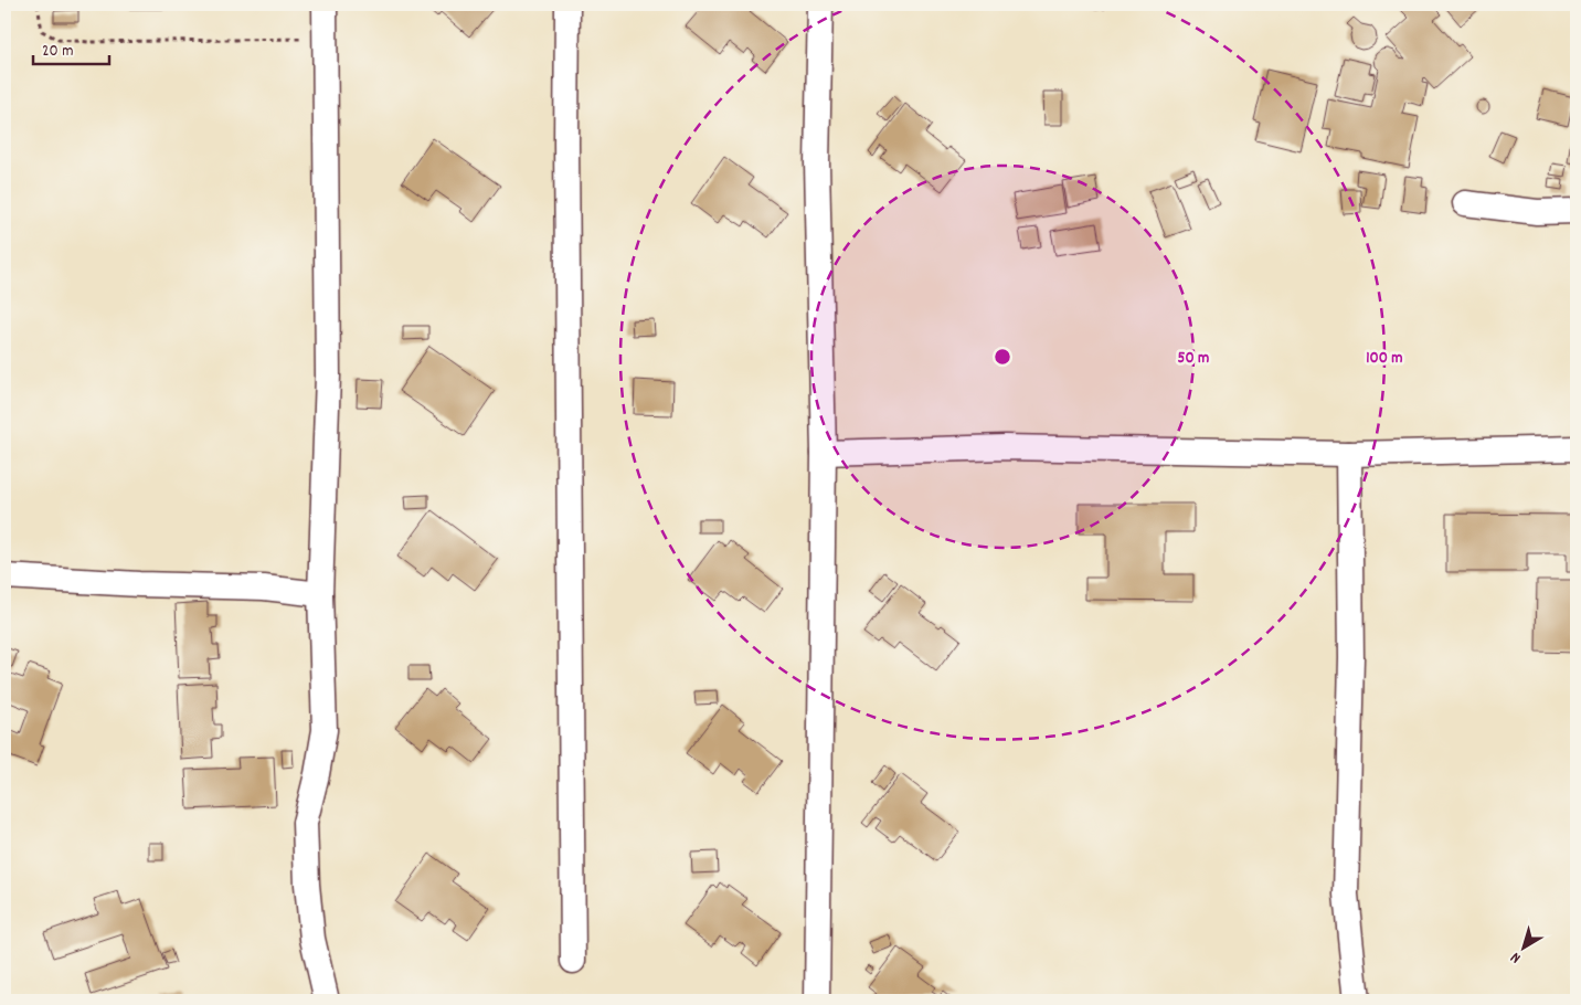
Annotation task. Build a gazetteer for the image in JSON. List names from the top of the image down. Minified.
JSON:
{"scale_bar":"20 m","north":"bottom left","rings":["50 m","100 m"]}
